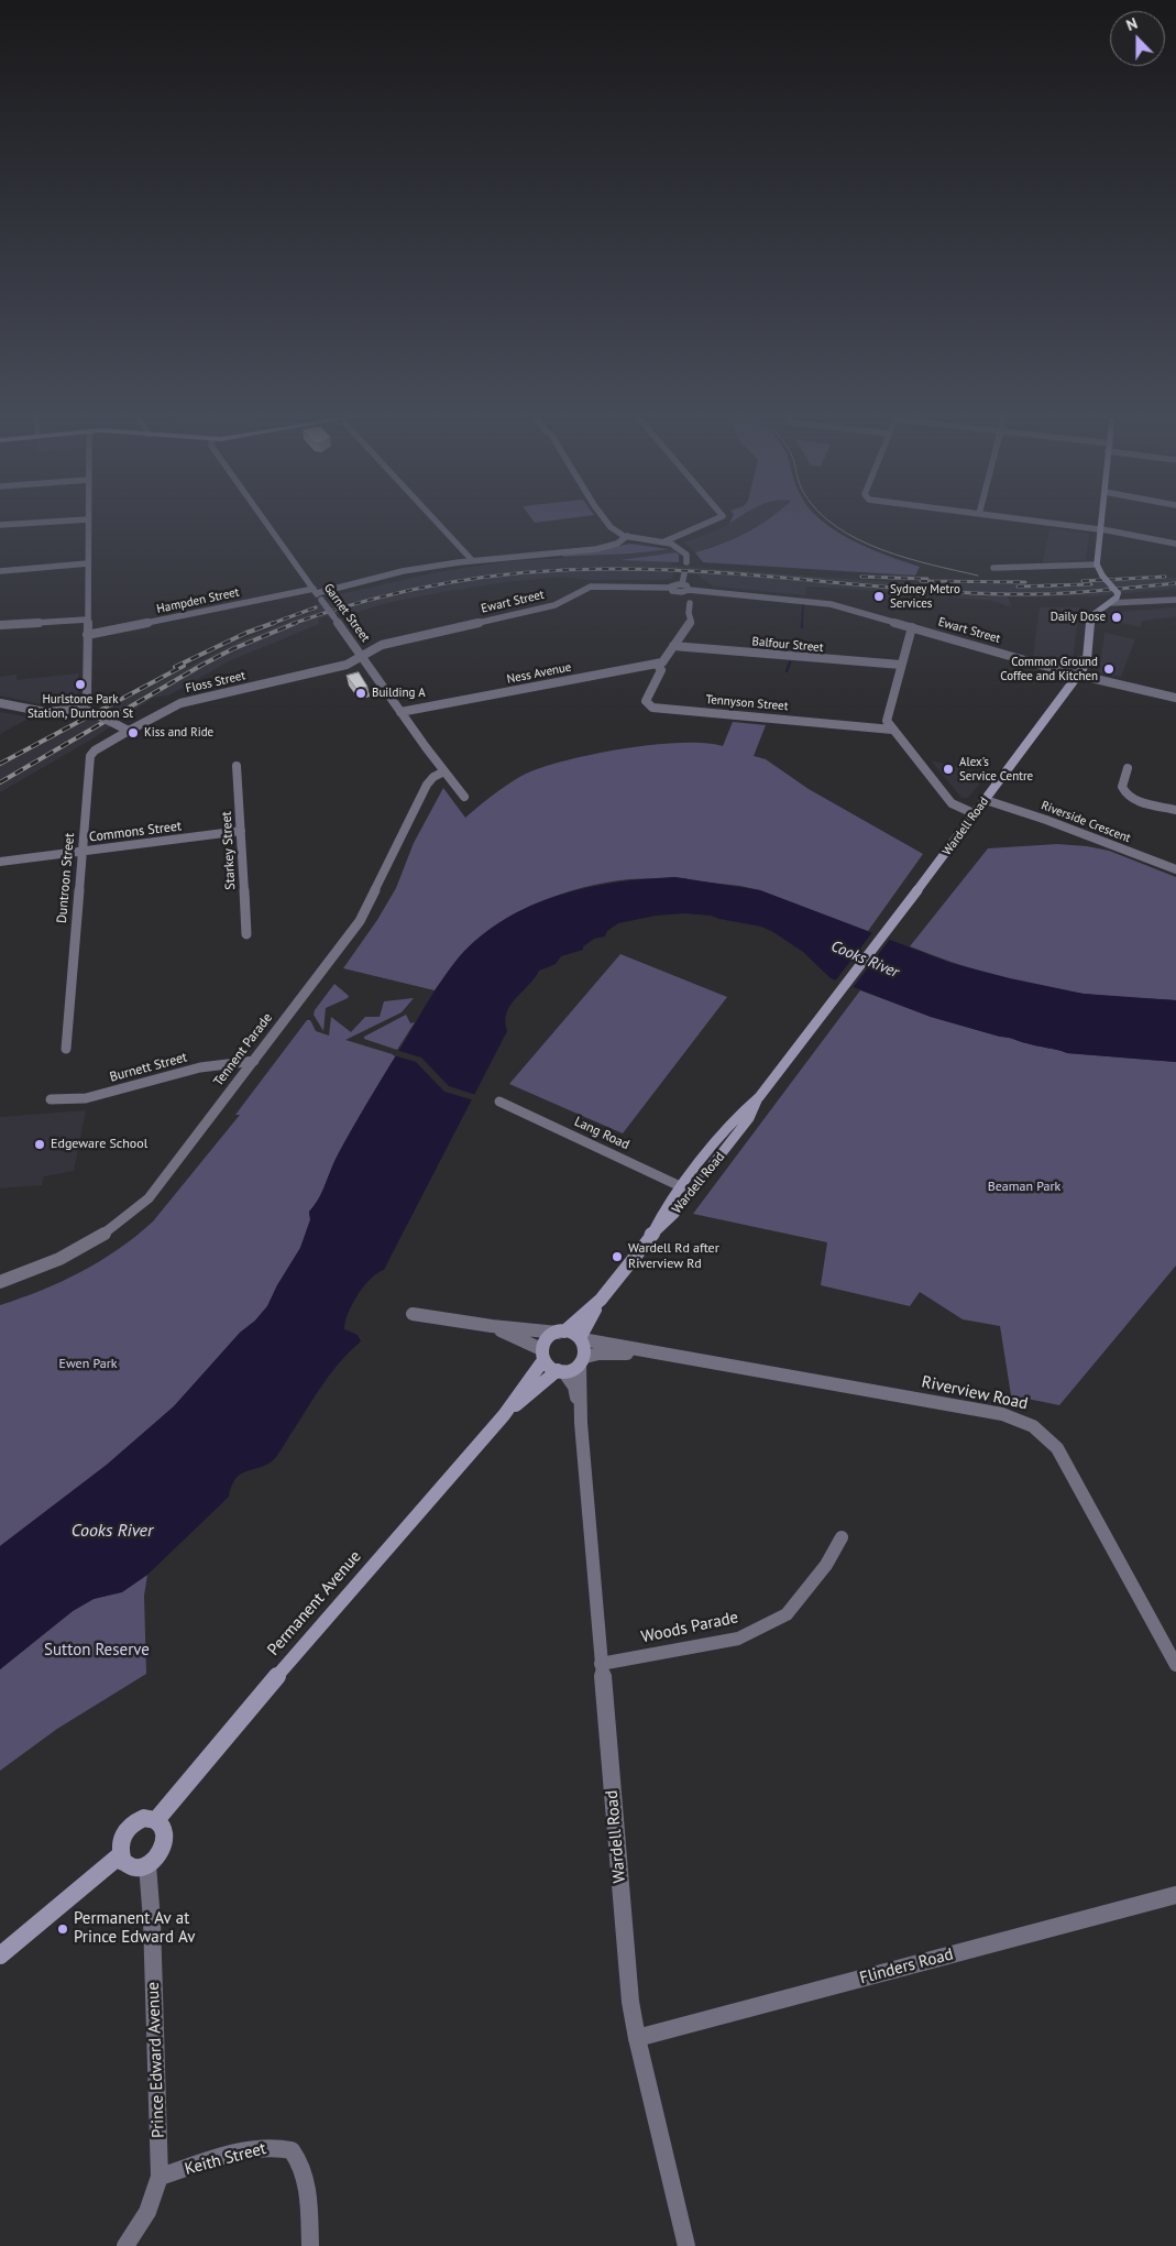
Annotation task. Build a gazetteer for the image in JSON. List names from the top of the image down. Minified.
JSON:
{"streets":{"main road":["Wardell Road","Permanent Avenue"],"street":["Hampden Street","Ewart Street","Garnet Street","Balfour Street","Ness Avenue","Floss Street","Tennyson Street","Riverside Crescent","Commons Street","Starkey Street","Duntroon Street","Tennent Parade","Burnett Street","Lang Road","Riverview Road","Woods Parade","Flinders Road","Prince Edward Avenue","Keith Street"]},"crossings":[["Hampden Street","Garnet Street"],["Ewart Street","Garnet Street"],["Ewart Street","Floss Street"],["Ewart Street","Wardell Road"],["Garnet Street","Ness Avenue"],["Garnet Street","Floss Street"],["Garnet Street","Tennent Parade"],["Ness Avenue","Tennyson Street"],["Floss Street","Duntroon Street"],["Riverside Crescent","Wardell Road"],["Wardell Road","Lang Road"],["Wardell Road","Riverview Road"],["Wardell Road","Permanent Avenue"],["Wardell Road","Woods Parade"],["Wardell Road","Flinders Road"],["Commons Street","Starkey Street"],["Commons Street","Duntroon Street"],["Tennent Parade","Burnett Street"],["Riverview Road","Permanent Avenue"],["Permanent Avenue","Prince Edward Avenue"],["Prince Edward Avenue","Keith Street"]],"water":["Cooks River"],"parks":["Beaman Park","Ewen Park","Sutton Reserve"],"places":["Sydney Metro Services","Daily Dose","Common Ground Coffee and Kitchen","Hurlstone Park Station, Duntroon St","Building A","Kiss and Ride","Alex's Service Centre","Edgeware School","Wardell Rd after Riverview Rd","Permanent Av at Prince Edward Av"],"north":"top"}
